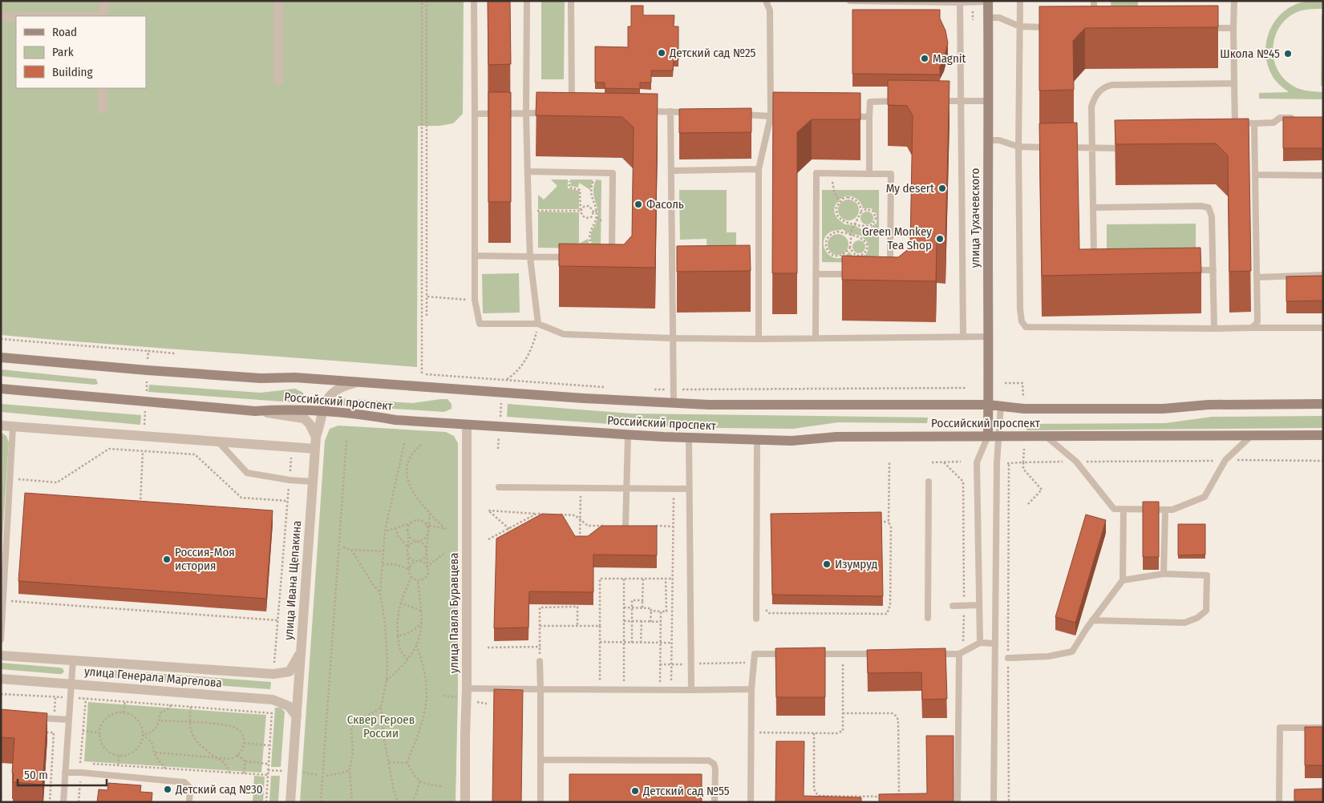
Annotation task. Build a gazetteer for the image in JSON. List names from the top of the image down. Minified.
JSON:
{"streets":{"main road":["улица Тухачевского","Российский проспект"],"street":["улица Ивана Щепакина","улица Павла Буравцева","улица Генерала Маргелова"]},"crossings":[["улица Тухачевского","Российский проспект"],["Российский проспект","улица Ивана Щепакина"],["Российский проспект","улица Павла Буравцева"],["улица Ивана Щепакина","улица Генерала Маргелова"]],"parks":["Сквер Героев России"],"places":["Детский сад №25","Школа №45","Magnit","My desert","Фасоль","Green Monkey Tea Shop","Россия-Моя история","Изумруд","Детский сад №30","Детский сад №55"],"legend":["Road","Park","Building"],"scale_bar":"50 m"}
